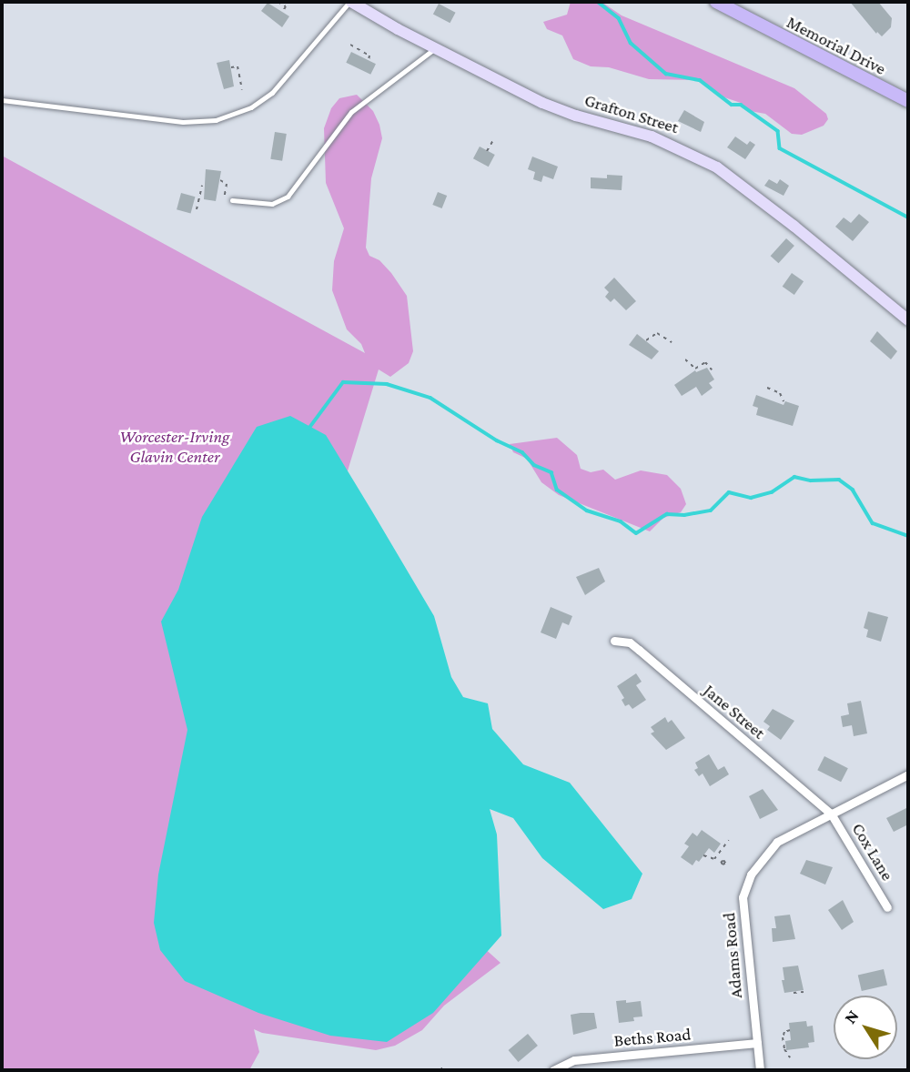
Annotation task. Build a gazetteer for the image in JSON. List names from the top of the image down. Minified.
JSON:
{"streets":{"main road":["Memorial Drive"],"street":["Grafton Street","Jane Street","Cox Lane","Adams Road","Beths Road"]},"crossings":[["Jane Street","Cox Lane"],["Jane Street","Adams Road"],["Cox Lane","Adams Road"],["Adams Road","Beths Road"]],"parks":["Worcester-Irving Glavin Center"],"north":"top left"}
